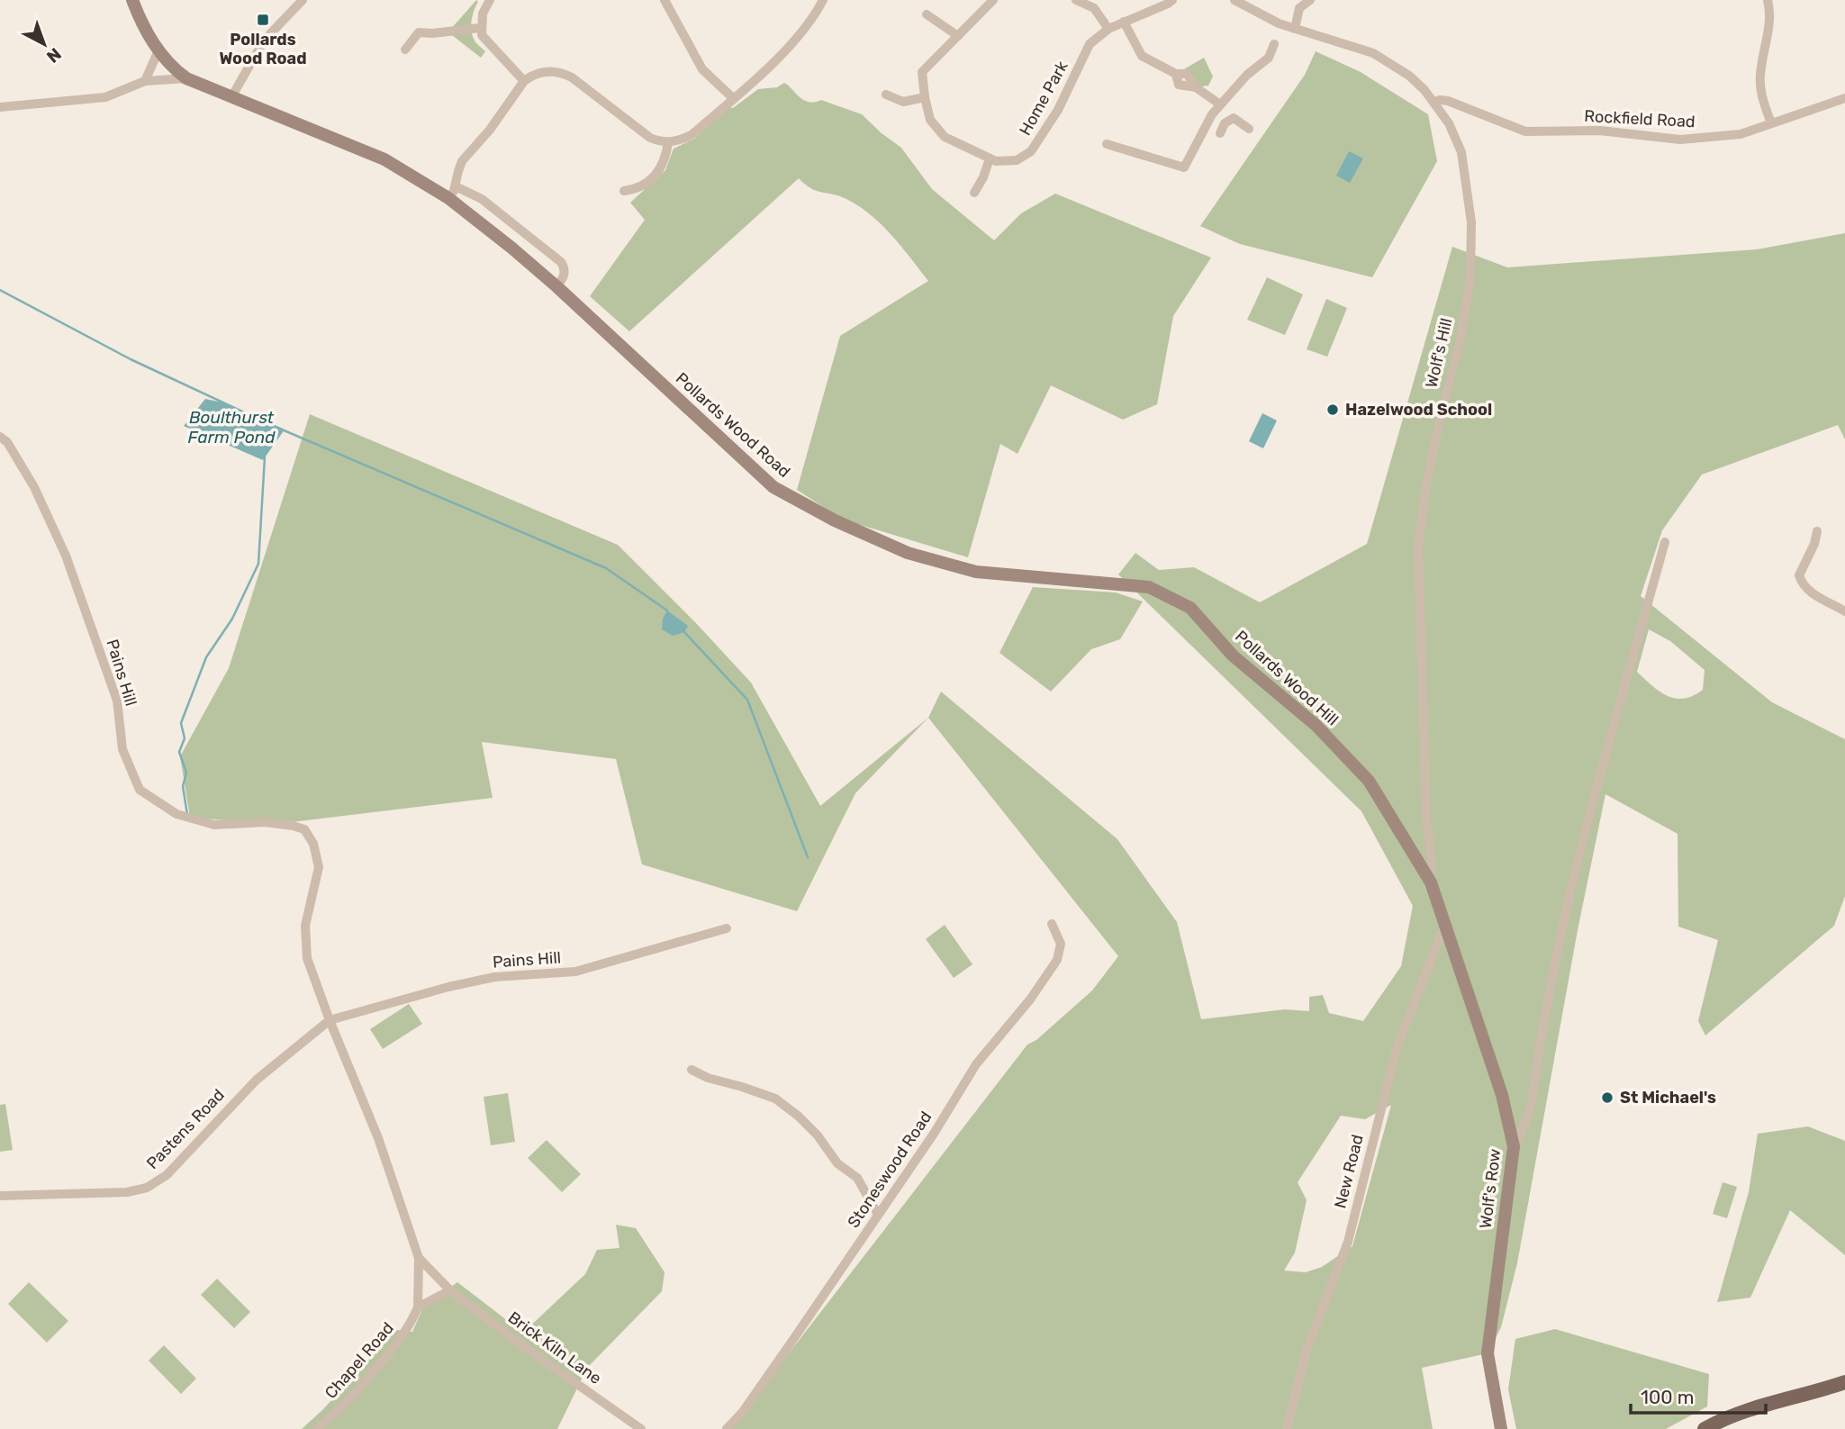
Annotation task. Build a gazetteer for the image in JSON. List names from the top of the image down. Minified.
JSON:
{"streets":{"street":["Home Park","Rockfield Road","Wolf's Hill","Pollards Wood Road","Pains Hill","Pollards Wood Hill","Pastens Road","Stoneswood Road","New Road","Wolf's Row","Brick Kiln Lane","Chapel Road"]},"crossings":[["Rockfield Road","Wolf's Hill"],["Wolf's Hill","Pollards Wood Hill"],["Pollards Wood Road","Pollards Wood Hill"],["Pains Hill","Pastens Road"],["Pains Hill","Brick Kiln Lane"],["Pollards Wood Hill","New Road"],["Pollards Wood Hill","Wolf's Row"],["New Road","Wolf's Row"]],"water":["Boulthurst Farm Pond"],"places":{"transit":["Pollards Wood Road"],"other":["Hazelwood School","St Michael's"]},"scale_bar":"100 m","north":"bottom right"}
